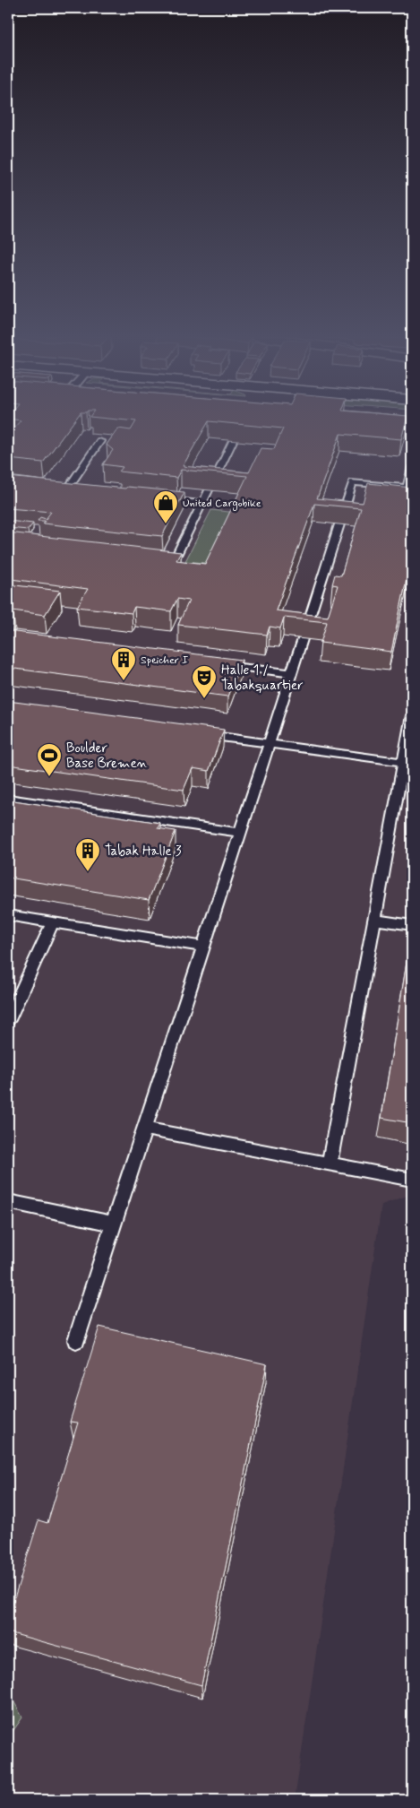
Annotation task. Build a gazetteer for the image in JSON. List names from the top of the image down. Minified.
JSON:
{"places":{"shop":["United Cargobike"],"building":["Speicher I","Tabak Halle 3"],"theatre":["Halle 1 / Tabakquartier"],"sports":["Boulder Base Bremen"]}}
